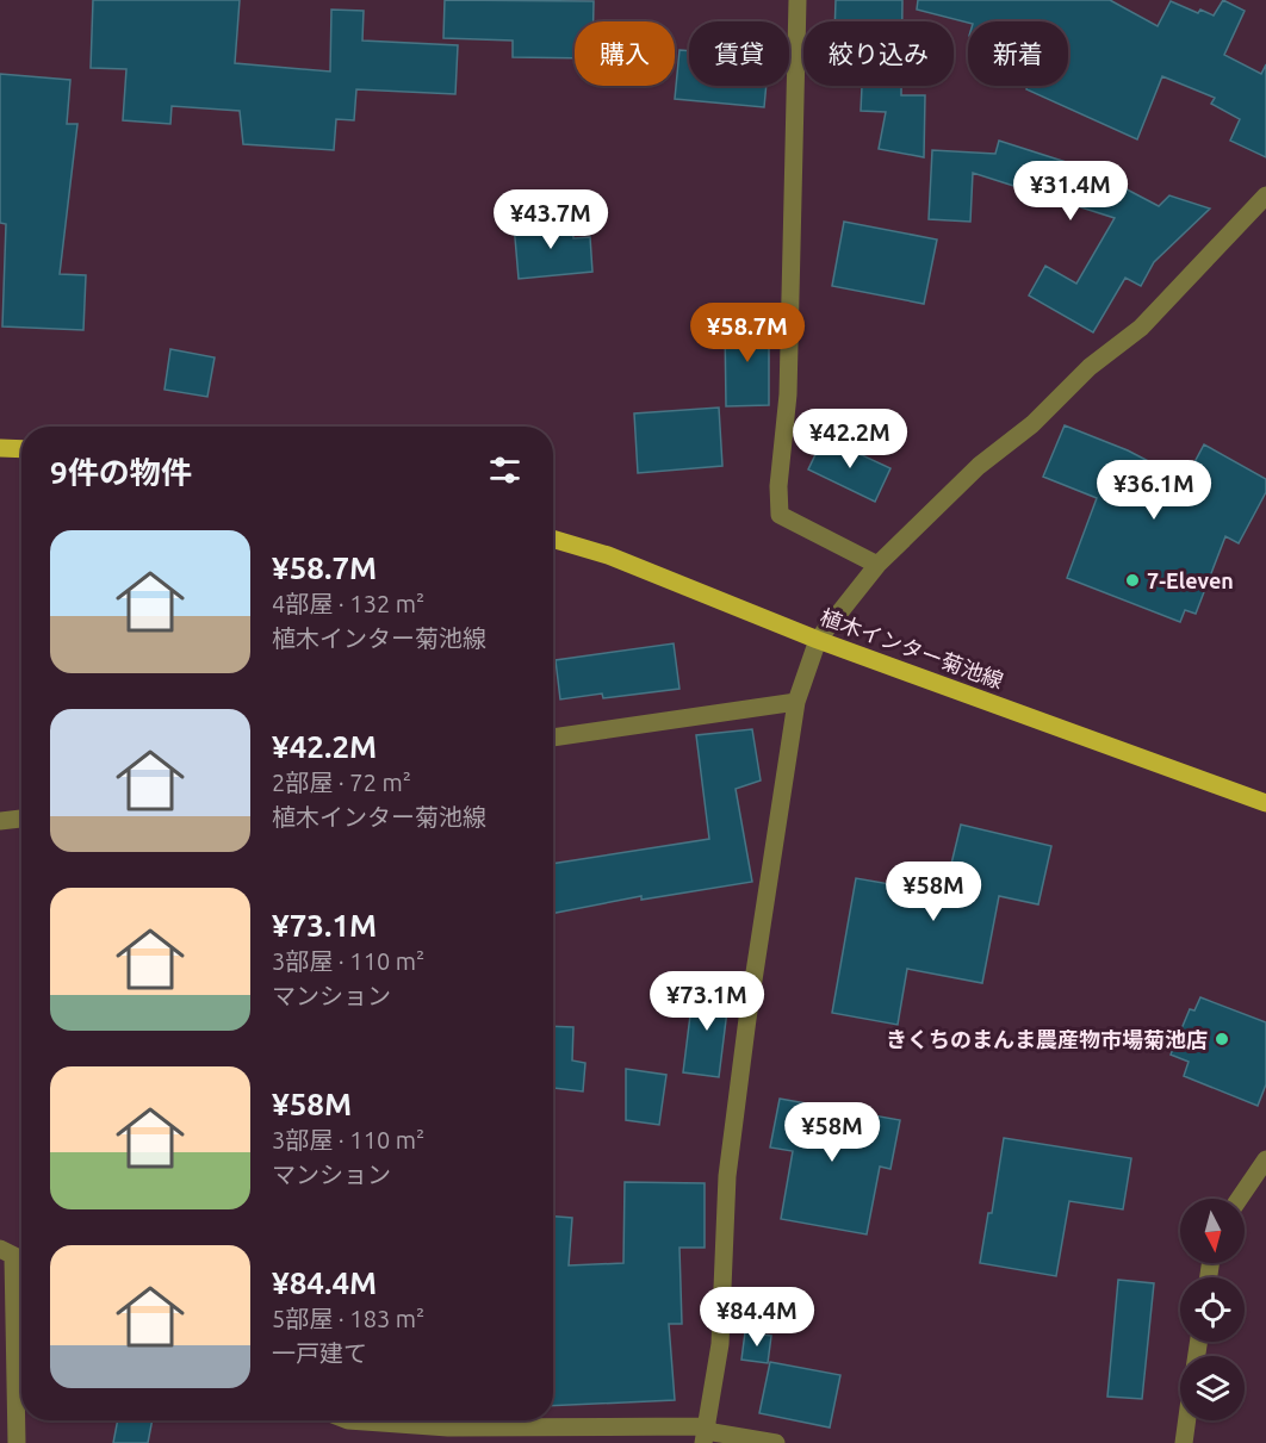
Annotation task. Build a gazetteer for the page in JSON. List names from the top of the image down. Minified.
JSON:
{"streets":{"main road":["植木インター菊池線"]},"places":["7-Eleven","きくちのまんま農産物市場菊池店"],"north":"bottom","page":{"chip":["購入","賃貸","絞り込み","新着"],"price":["¥31.4M","¥43.7M","¥58.7M","¥42.2M","¥36.1M","¥58M","¥73.1M","¥58M","¥84.4M"],"heading":"9件の物件","list":[{"name":"¥58.7M","note":"4部屋 · 132 m² · 植木インター菊池線"},{"name":"¥42.2M","note":"2部屋 · 72 m² · 植木インター菊池線"},{"name":"¥73.1M","note":"3部屋 · 110 m² · マンション"},{"name":"¥58M","note":"3部屋 · 110 m² · マンション"},{"name":"¥84.4M","note":"5部屋 · 183 m² · 一戸建て"}]}}
